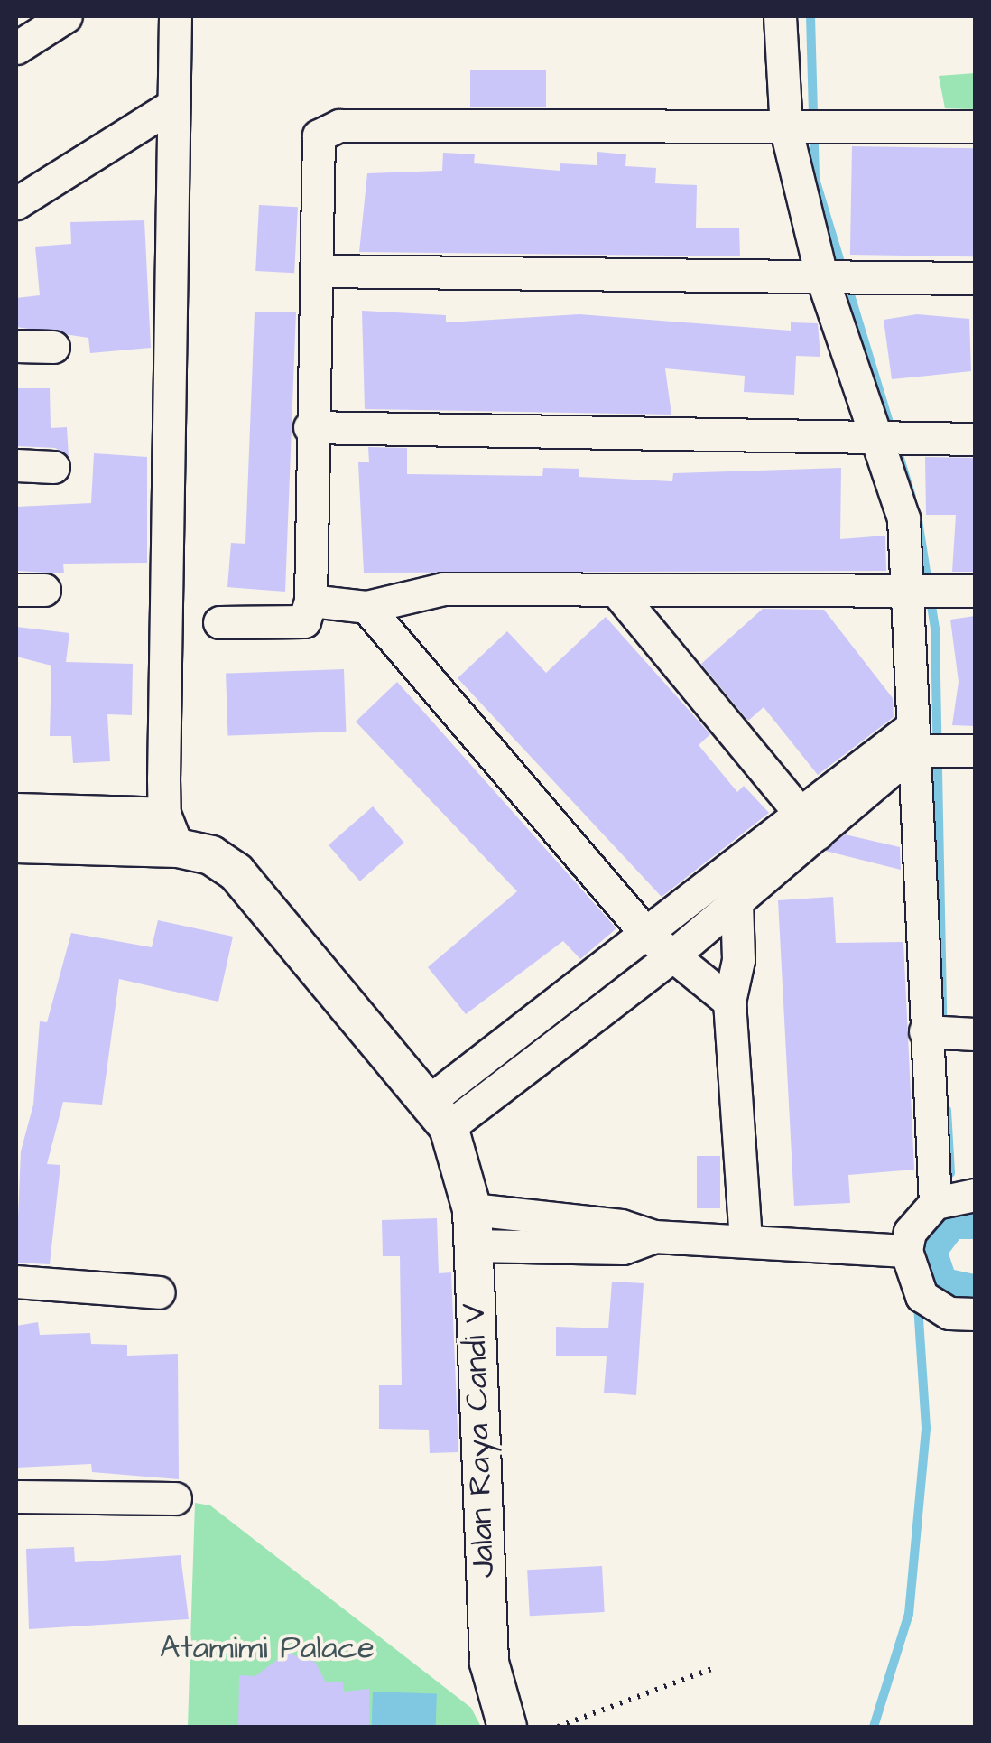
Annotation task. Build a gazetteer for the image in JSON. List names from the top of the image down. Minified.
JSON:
{"streets":{"street":["Jalan Raya Candi V"]},"parks":["Atamimi Palace"]}
